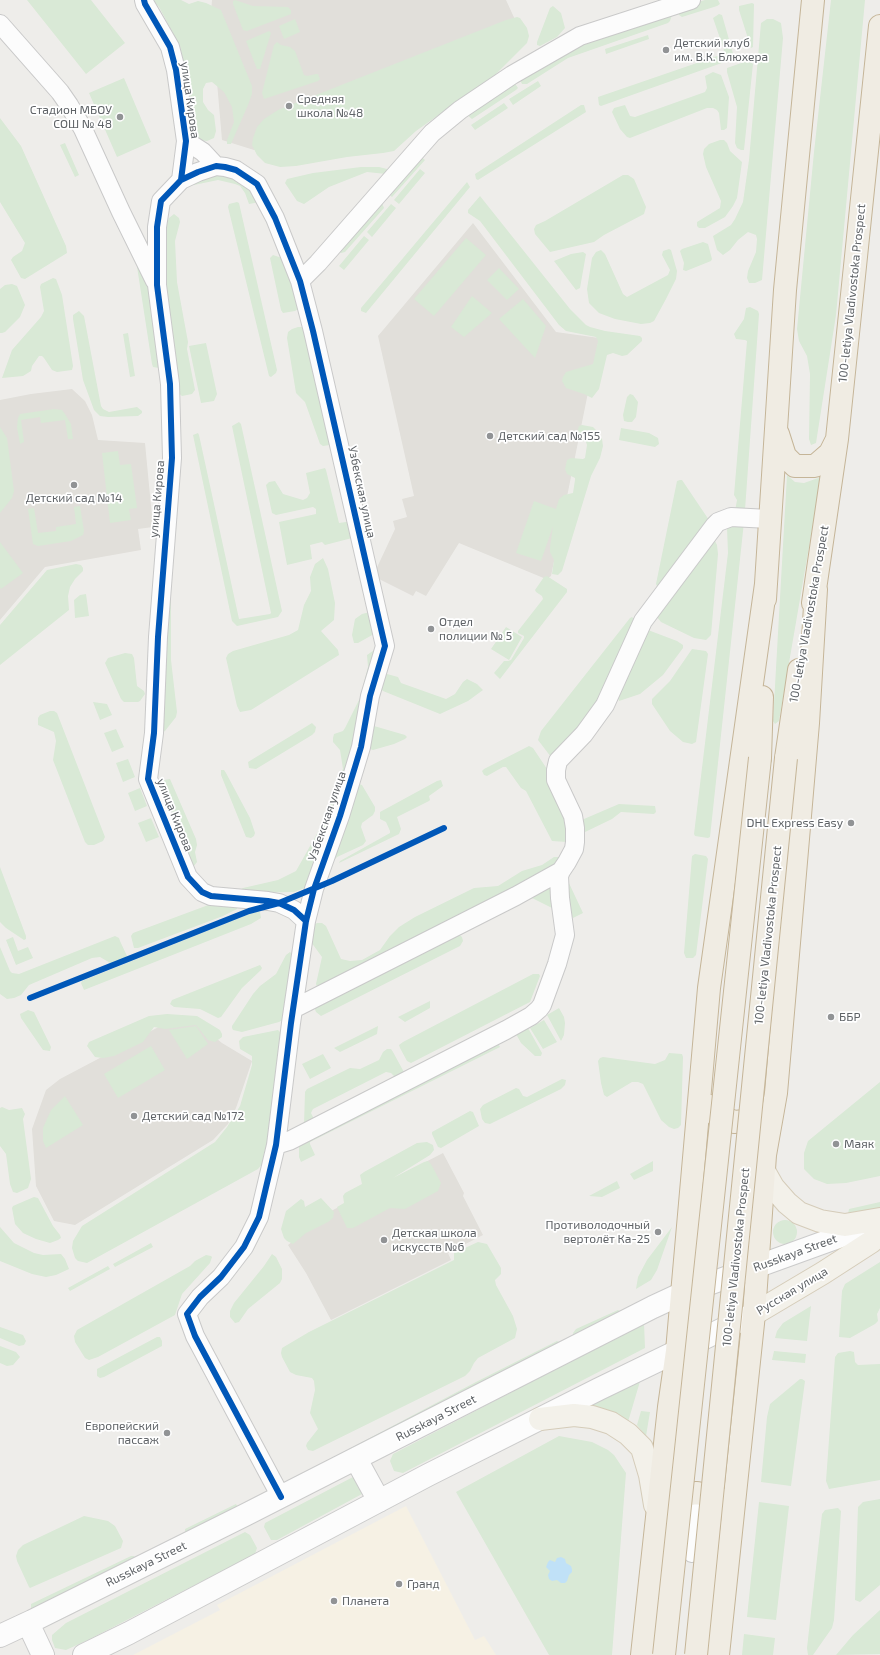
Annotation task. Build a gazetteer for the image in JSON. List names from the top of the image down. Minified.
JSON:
{"streets":{"highway":["100-letiya Vladivostoka Prospect"],"main road":["Russkaya Street","Русская улица"],"street":["улица Кирова","Узбекская улица"]},"crossings":[["улица Кирова","Узбекская улица"],["Узбекская улица","Russkaya Street"]],"places":["Детский клуб им. В.К. Блюхера","Средняя школа №48","Стадион МБОУ СОШ № 48","Детский сад №155","Детский сад №14","Отдел полиции № 5","DHL Express Easy","ББР","Детский сад №172","Маяк","Противолодочный вертолёт Ка-25","Детская школа искусств №6","Европейский пассаж","Гранд","Планета"]}
